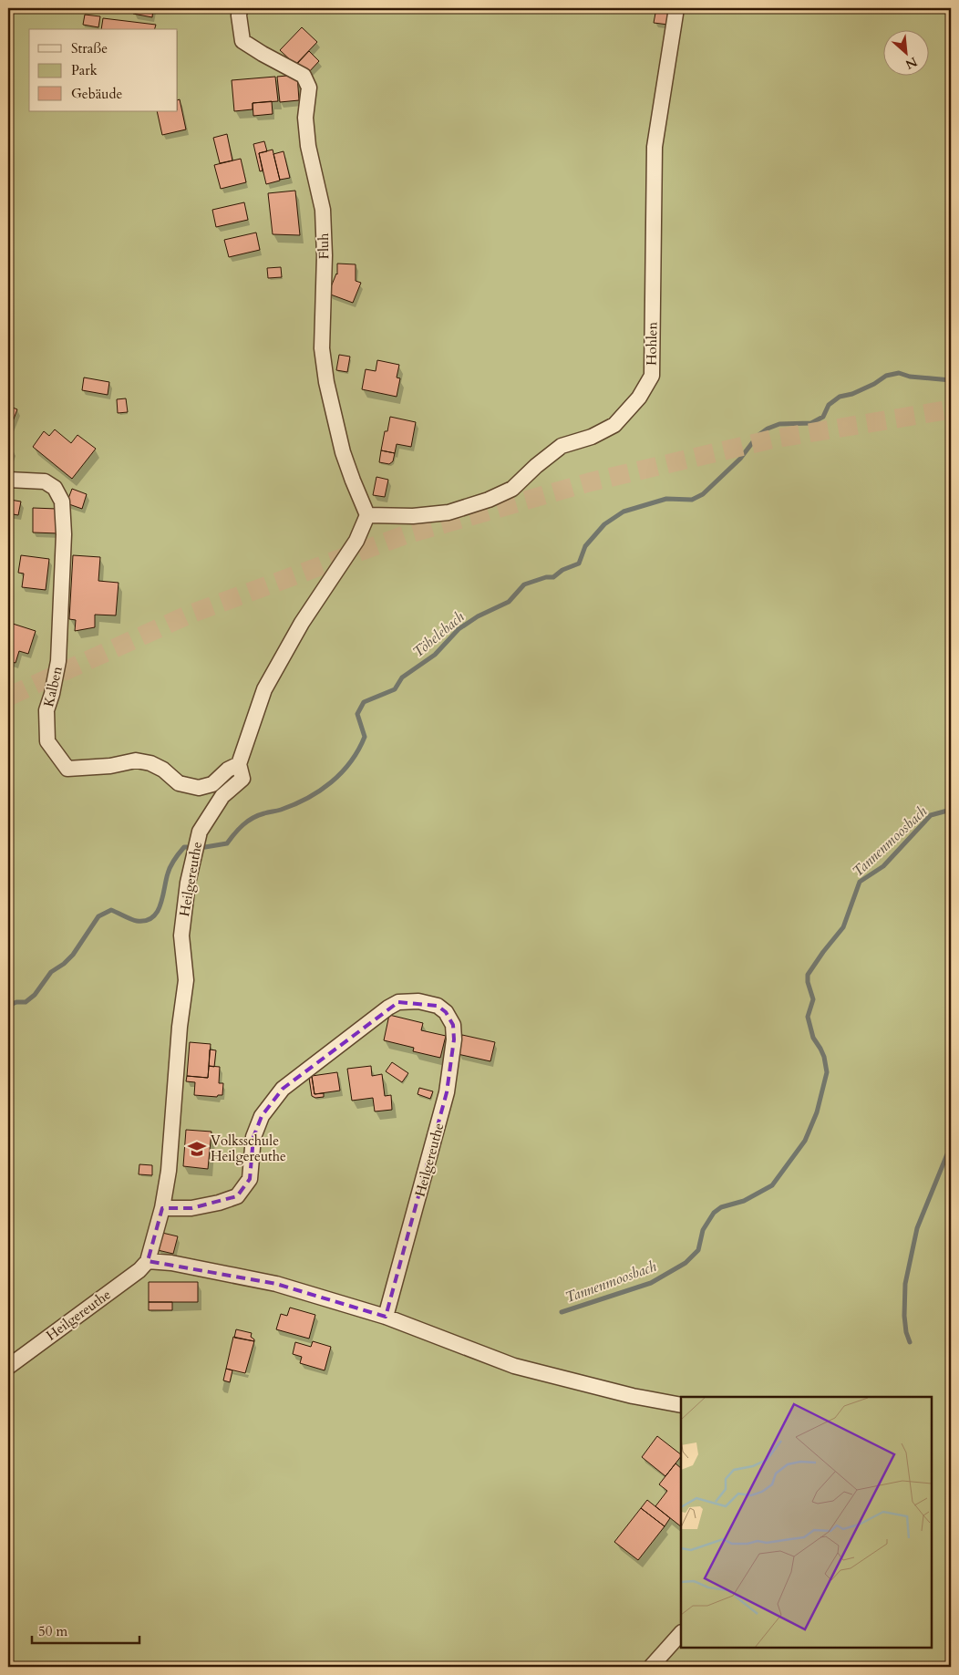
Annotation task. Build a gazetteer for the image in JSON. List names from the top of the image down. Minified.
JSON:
{"streets":{"street":["Fluh","Hohlen","Kalben","Heilgereuthe"]},"crossings":[["Fluh","Hohlen"],["Fluh","Heilgereuthe"],["Hohlen","Heilgereuthe"],["Kalben","Heilgereuthe"]],"water":["Töbelebach","Tannenmoosbach"],"places":{"school or university":["Volksschule Heilgereuthe"]},"legend":["Straße","Park","Gebäude"],"scale_bar":"50 m","north":"bottom right"}
